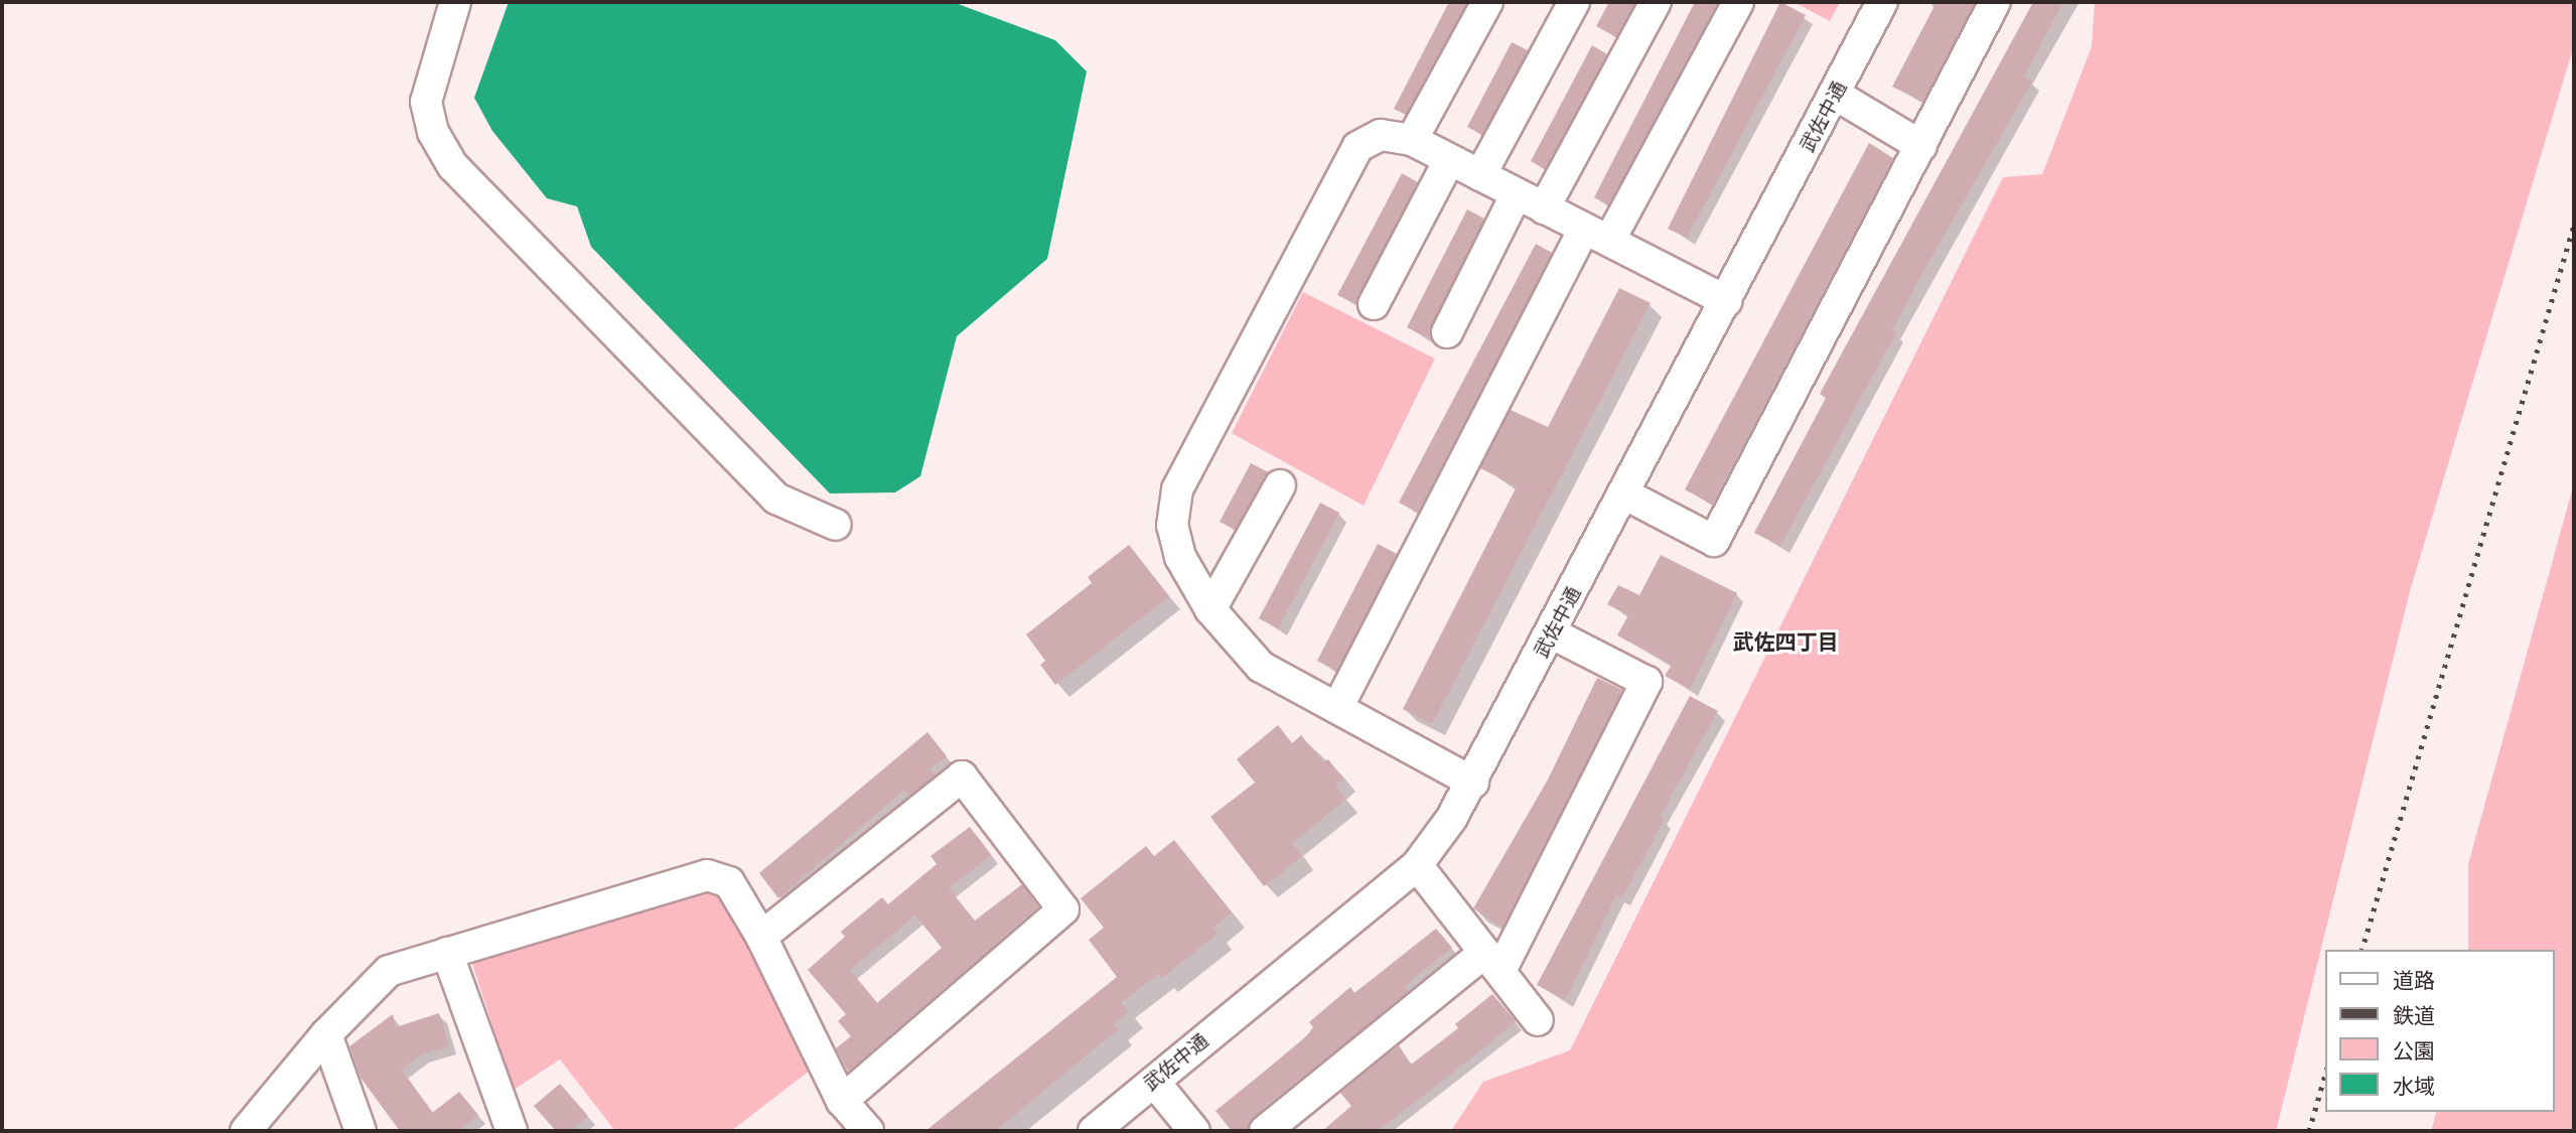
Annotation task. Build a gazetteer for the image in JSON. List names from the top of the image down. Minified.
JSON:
{"streets":{"street":["武佐中通"]},"districts":["武佐四丁目"],"legend":["道路","鉄道","公園","水域"]}
